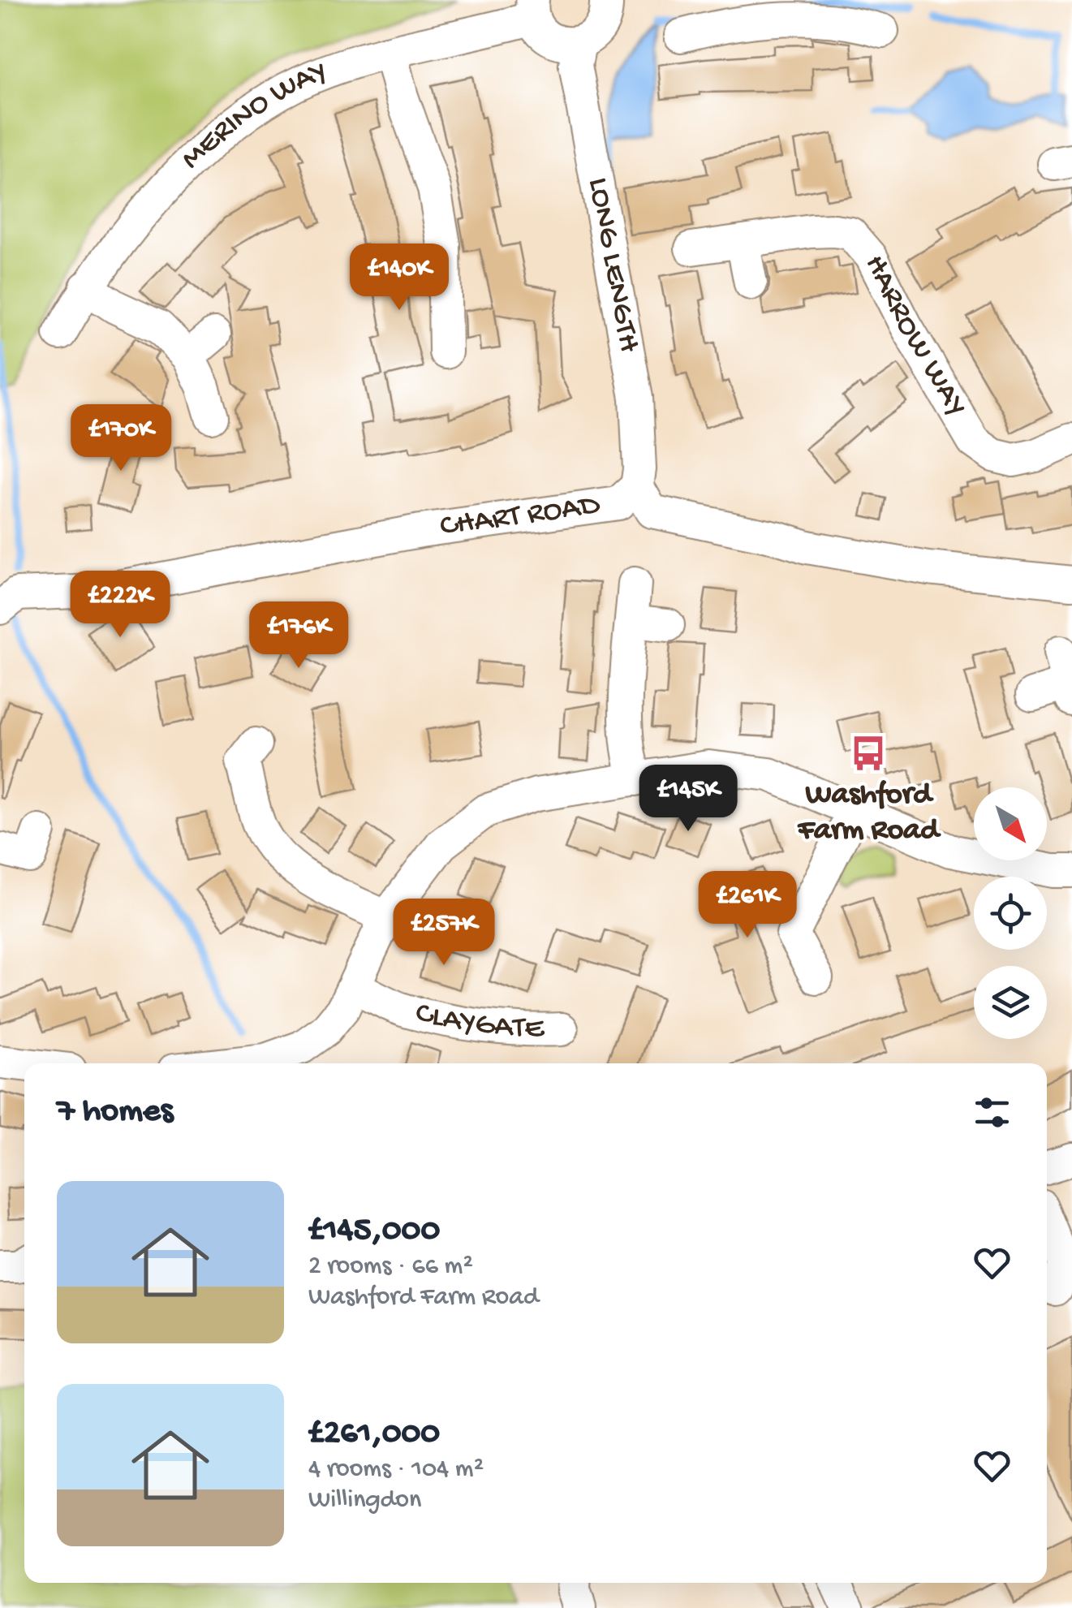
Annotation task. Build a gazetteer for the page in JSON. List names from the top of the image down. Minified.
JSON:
{"streets":{"street":["MERINO WAY","LONG LENGTH","HARROW WAY","CHART ROAD","CLAYGATE"]},"crossings":[["LONG LENGTH","CHART ROAD"]],"places":{"bus stop":["Washford Farm Road"]},"north":"bottom right","page":{"price":["£140K","£170K","£222K","£176K","£145K","£261K","£257K"],"heading":"7 homes","list":[{"name":"£145,000","note":"2 rooms · 66 m² · Washford Farm Road"},{"name":"£261,000","note":"4 rooms · 104 m² · Willingdon"}]}}
